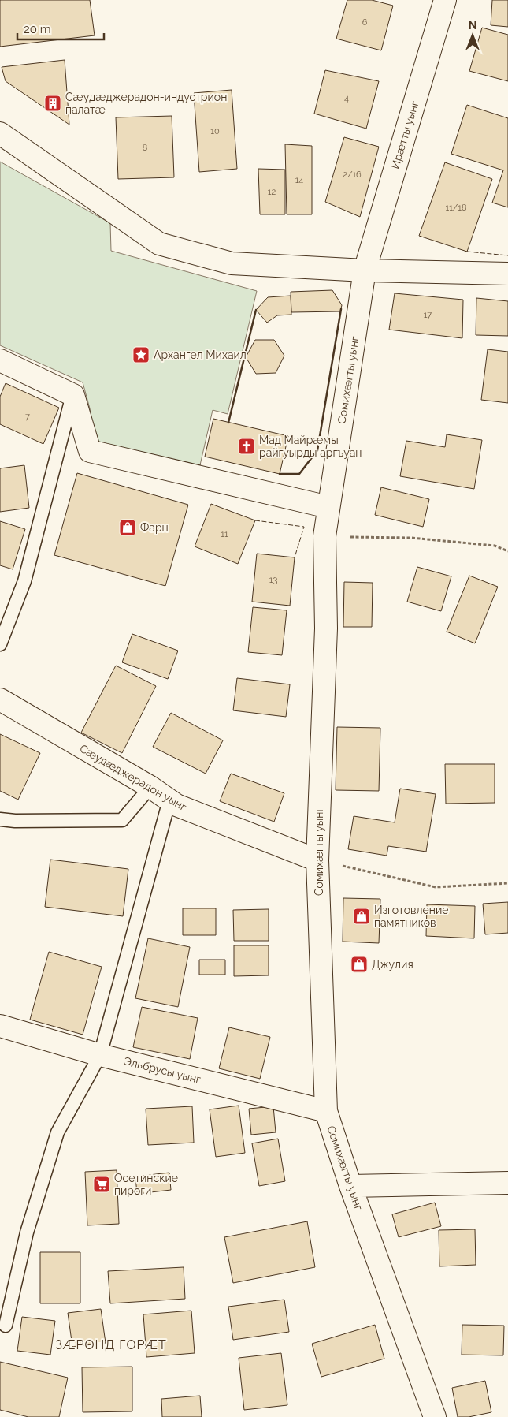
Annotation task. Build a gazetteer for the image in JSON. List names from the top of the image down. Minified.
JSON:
{"streets":{"street":["Ирæтты уынг","Сомихæгты уынг","Сæудæджерадон уынг","Эльбрусы уынг"]},"crossings":[["Ирæтты уынг","Сомихæгты уынг"],["Сомихæгты уынг","Сæудæджерадон уынг"],["Сомихæгты уынг","Эльбрусы уынг"]],"districts":["ЗÆРОНД ГОРÆТ"],"places":{"building":["Сæудæджерадон-индустрион палатæ"],"place":["Архангел Михаил"],"church":["Мад Майрæмы райгуырды аргъуан"],"shop":["Фарн","Изготовление памятников","Джулия"],"supermarket":["Осетинские пироги"]},"house_numbers":["6","4","10","8","2/16","14","12","11/18","17","7","11","13"],"scale_bar":"20 m","north":"top"}
